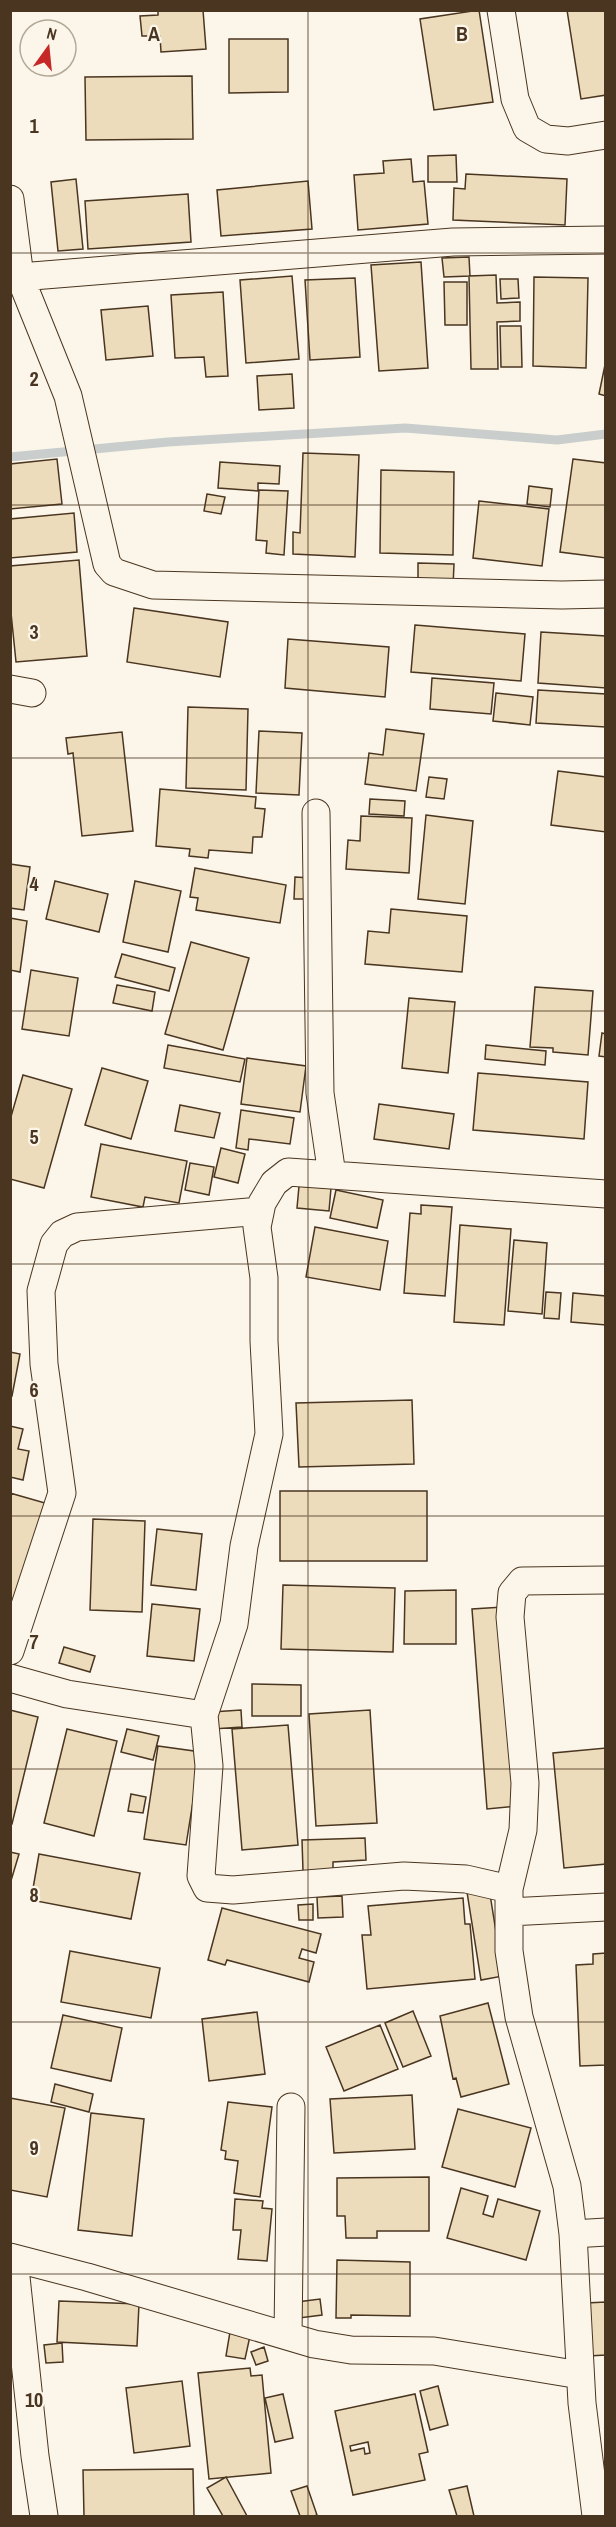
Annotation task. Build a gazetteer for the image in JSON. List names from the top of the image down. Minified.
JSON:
{"north":"top","grid":{"columns":["A","B"],"rows":["1","2","3","4","5","6","7","8","9","10"]}}
